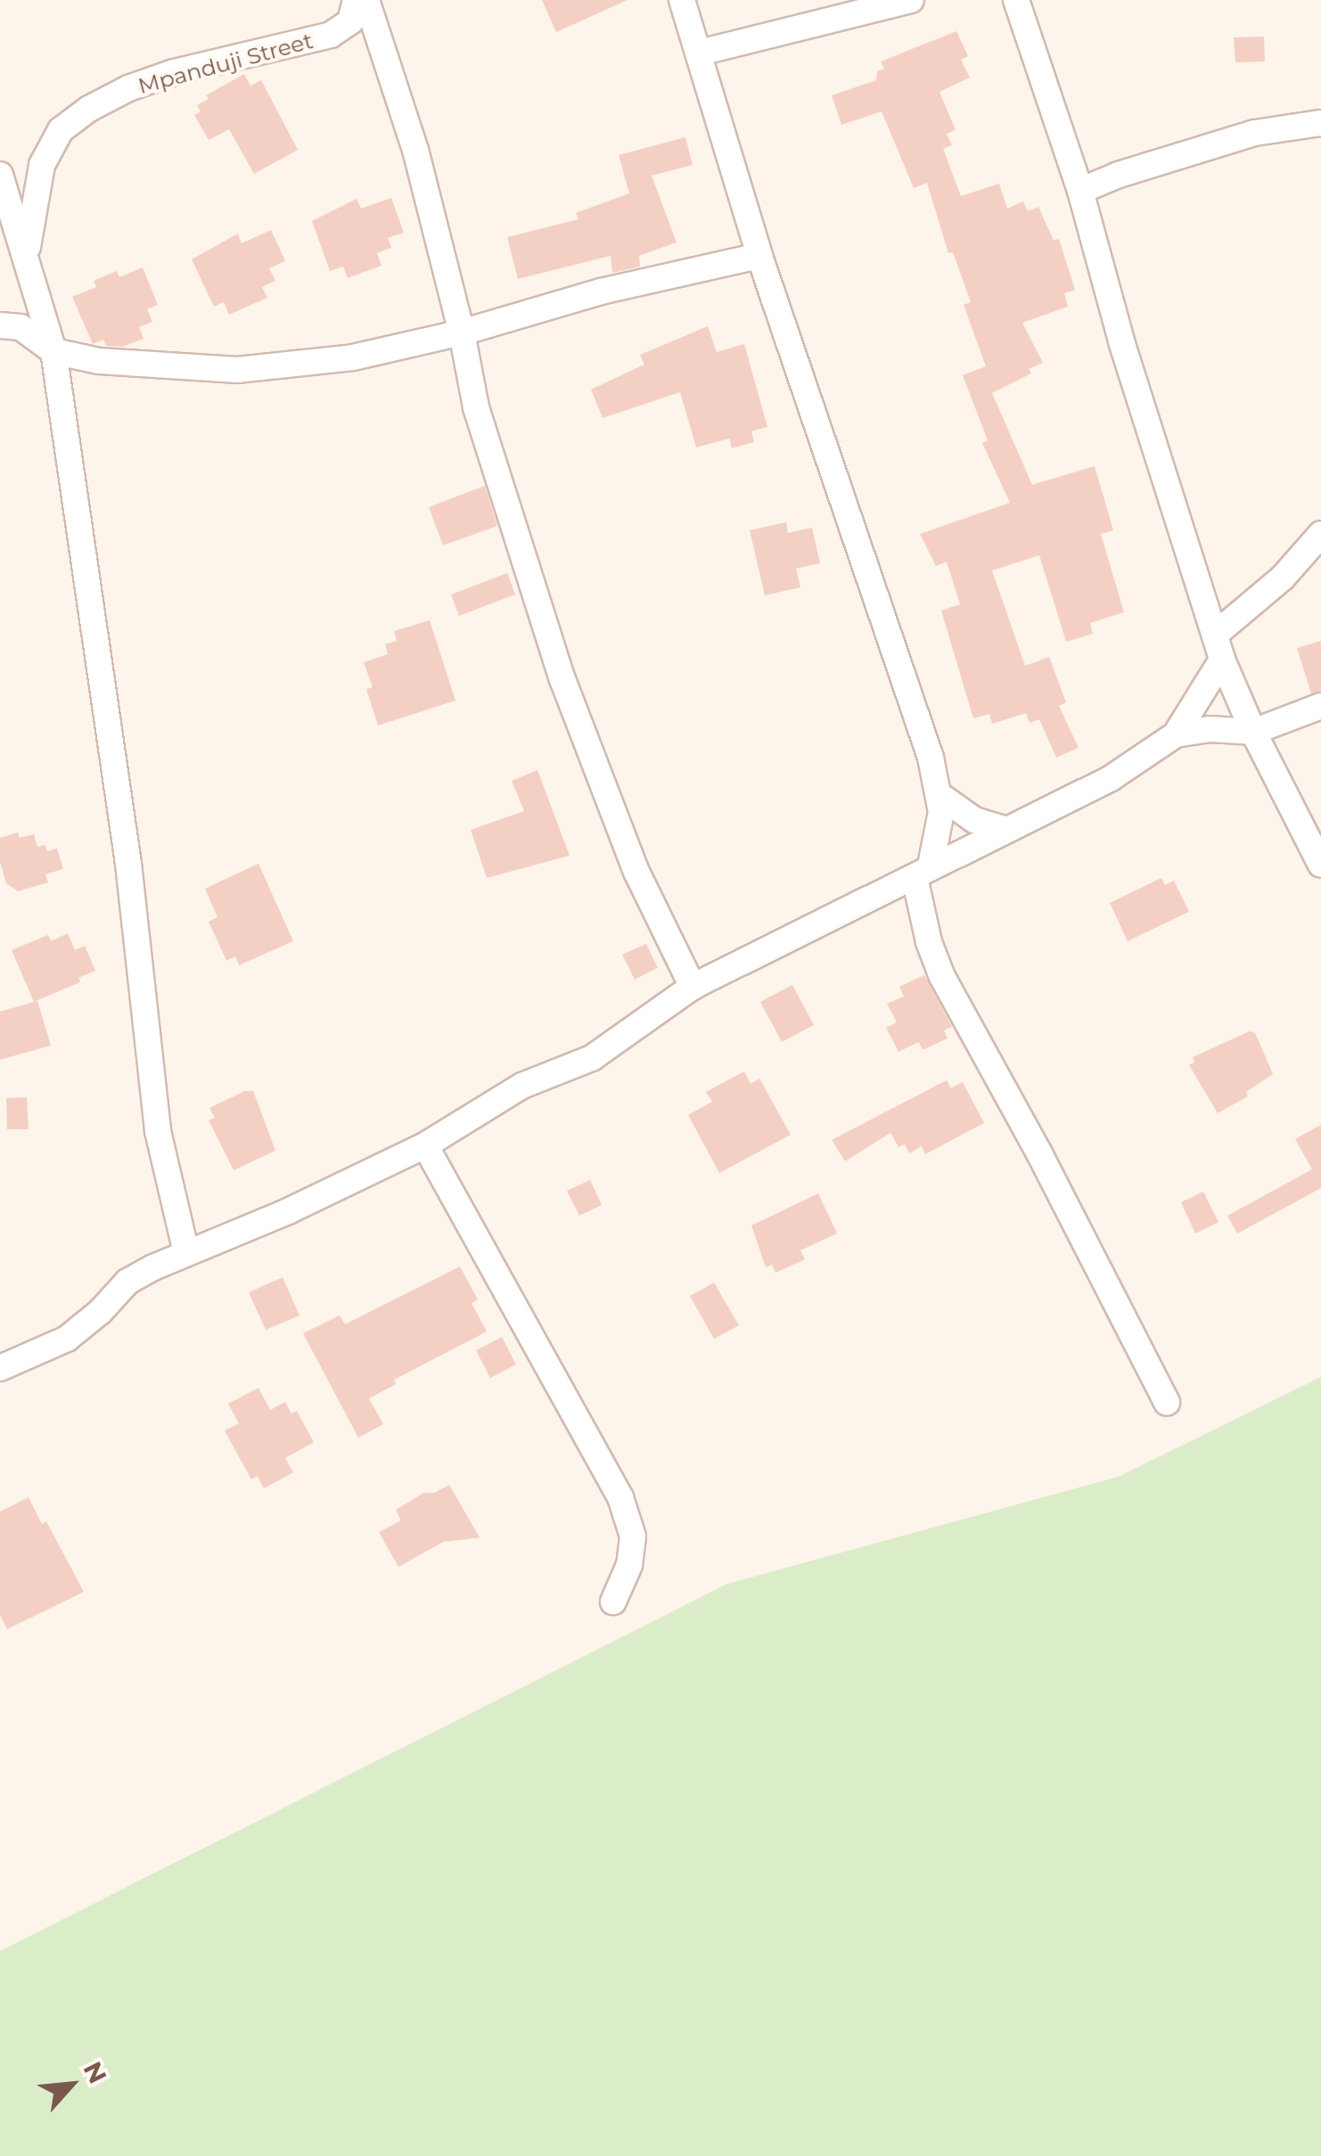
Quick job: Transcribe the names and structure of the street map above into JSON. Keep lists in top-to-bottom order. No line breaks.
{"streets":{"street":["Mpanduji Street"]},"north":"top right"}
